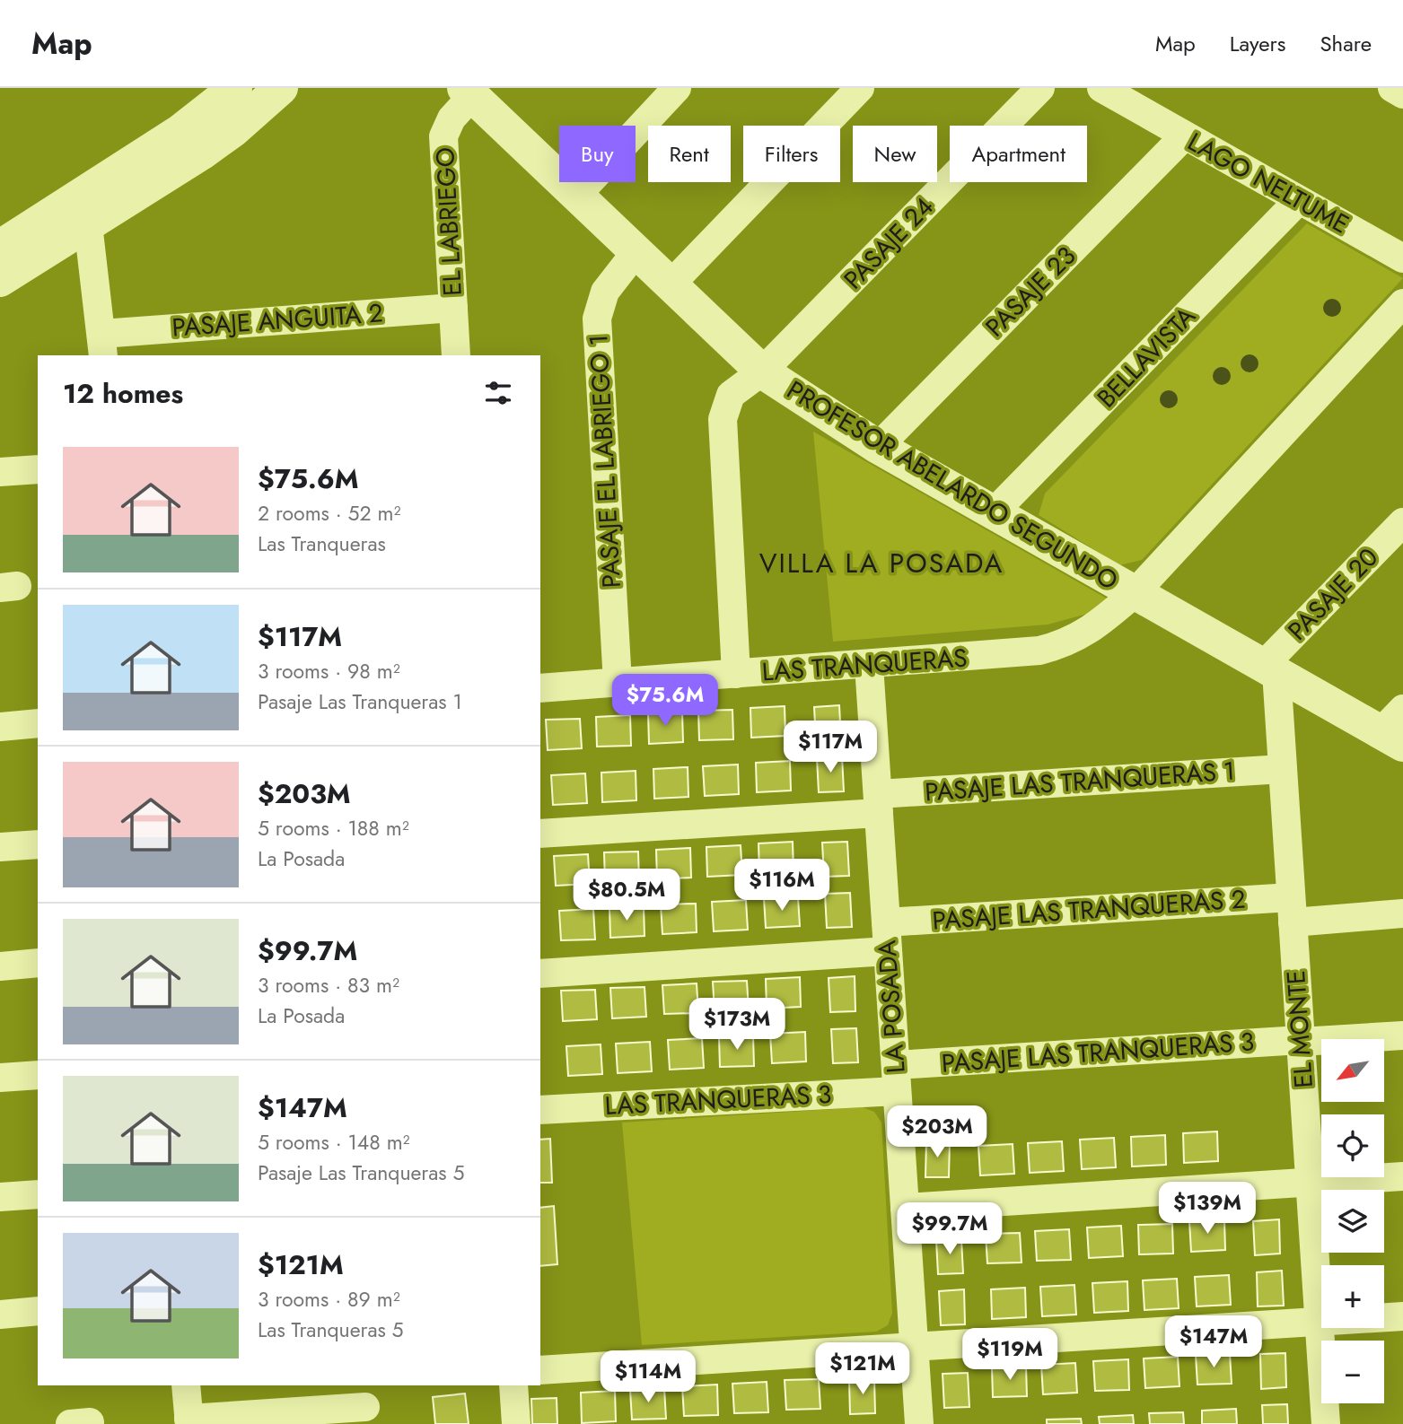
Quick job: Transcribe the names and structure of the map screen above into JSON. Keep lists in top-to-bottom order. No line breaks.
{"streets":{"street":["LAGO NELTUME","EL LABRIEGO","PASAJE 24","PASAJE 23","PASAJE ANGUITA 2","BELLAVISTA","PASAJE EL LABRIEGO 1","PROFESOR ABELARDO SEGUNDO","PASAJE 20","LAS TRANQUERAS","PASAJE LAS TRANQUERAS 1","PASAJE LAS TRANQUERAS 2","LA POSADA","EL MONTE","PASAJE LAS TRANQUERAS 3","LAS TRANQUERAS 3"]},"crossings":[["LAGO NELTUME","PASAJE 23"],["LAGO NELTUME","BELLAVISTA"],["EL LABRIEGO","PASAJE ANGUITA 2"],["EL LABRIEGO","PROFESOR ABELARDO SEGUNDO"],["PASAJE 24","PROFESOR ABELARDO SEGUNDO"],["PASAJE 24","LAS TRANQUERAS"],["PASAJE 23","PROFESOR ABELARDO SEGUNDO"],["BELLAVISTA","PROFESOR ABELARDO SEGUNDO"],["PASAJE EL LABRIEGO 1","PROFESOR ABELARDO SEGUNDO"],["PASAJE EL LABRIEGO 1","LAS TRANQUERAS"],["PROFESOR ABELARDO SEGUNDO","PASAJE 20"],["PROFESOR ABELARDO SEGUNDO","LAS TRANQUERAS"],["PROFESOR ABELARDO SEGUNDO","EL MONTE"],["PASAJE 20","EL MONTE"],["LAS TRANQUERAS","LA POSADA"],["PASAJE LAS TRANQUERAS 1","LA POSADA"],["PASAJE LAS TRANQUERAS 1","EL MONTE"],["PASAJE LAS TRANQUERAS 2","LA POSADA"],["PASAJE LAS TRANQUERAS 2","EL MONTE"],["LA POSADA","PASAJE LAS TRANQUERAS 3"],["LA POSADA","LAS TRANQUERAS 3"],["EL MONTE","PASAJE LAS TRANQUERAS 3"],["PASAJE LAS TRANQUERAS 3","LAS TRANQUERAS 3"]],"districts":["VILLA LA POSADA"],"north":"bottom left","page":{"header":"Map","nav":["Map","Layers","Share"],"chip":["Buy","Rent","Filters","New","Apartment"],"heading":"12 homes","list":[{"name":"$75.6M","note":"2 rooms · 52 m² · Las Tranqueras"},{"name":"$117M","note":"3 rooms · 98 m² · Pasaje Las Tranqueras 1"},{"name":"$203M","note":"5 rooms · 188 m² · La Posada"},{"name":"$99.7M","note":"3 rooms · 83 m² · La Posada"},{"name":"$147M","note":"5 rooms · 148 m² · Pasaje Las Tranqueras 5"},{"name":"$121M","note":"3 rooms · 89 m² · Las Tranqueras 5"}],"price":["$75.6M","$117M","$116M","$80.5M","$173M","$203M","$139M","$99.7M","$147M","$119M","$121M","$114M"],"map_buttons":["+","−"]}}
